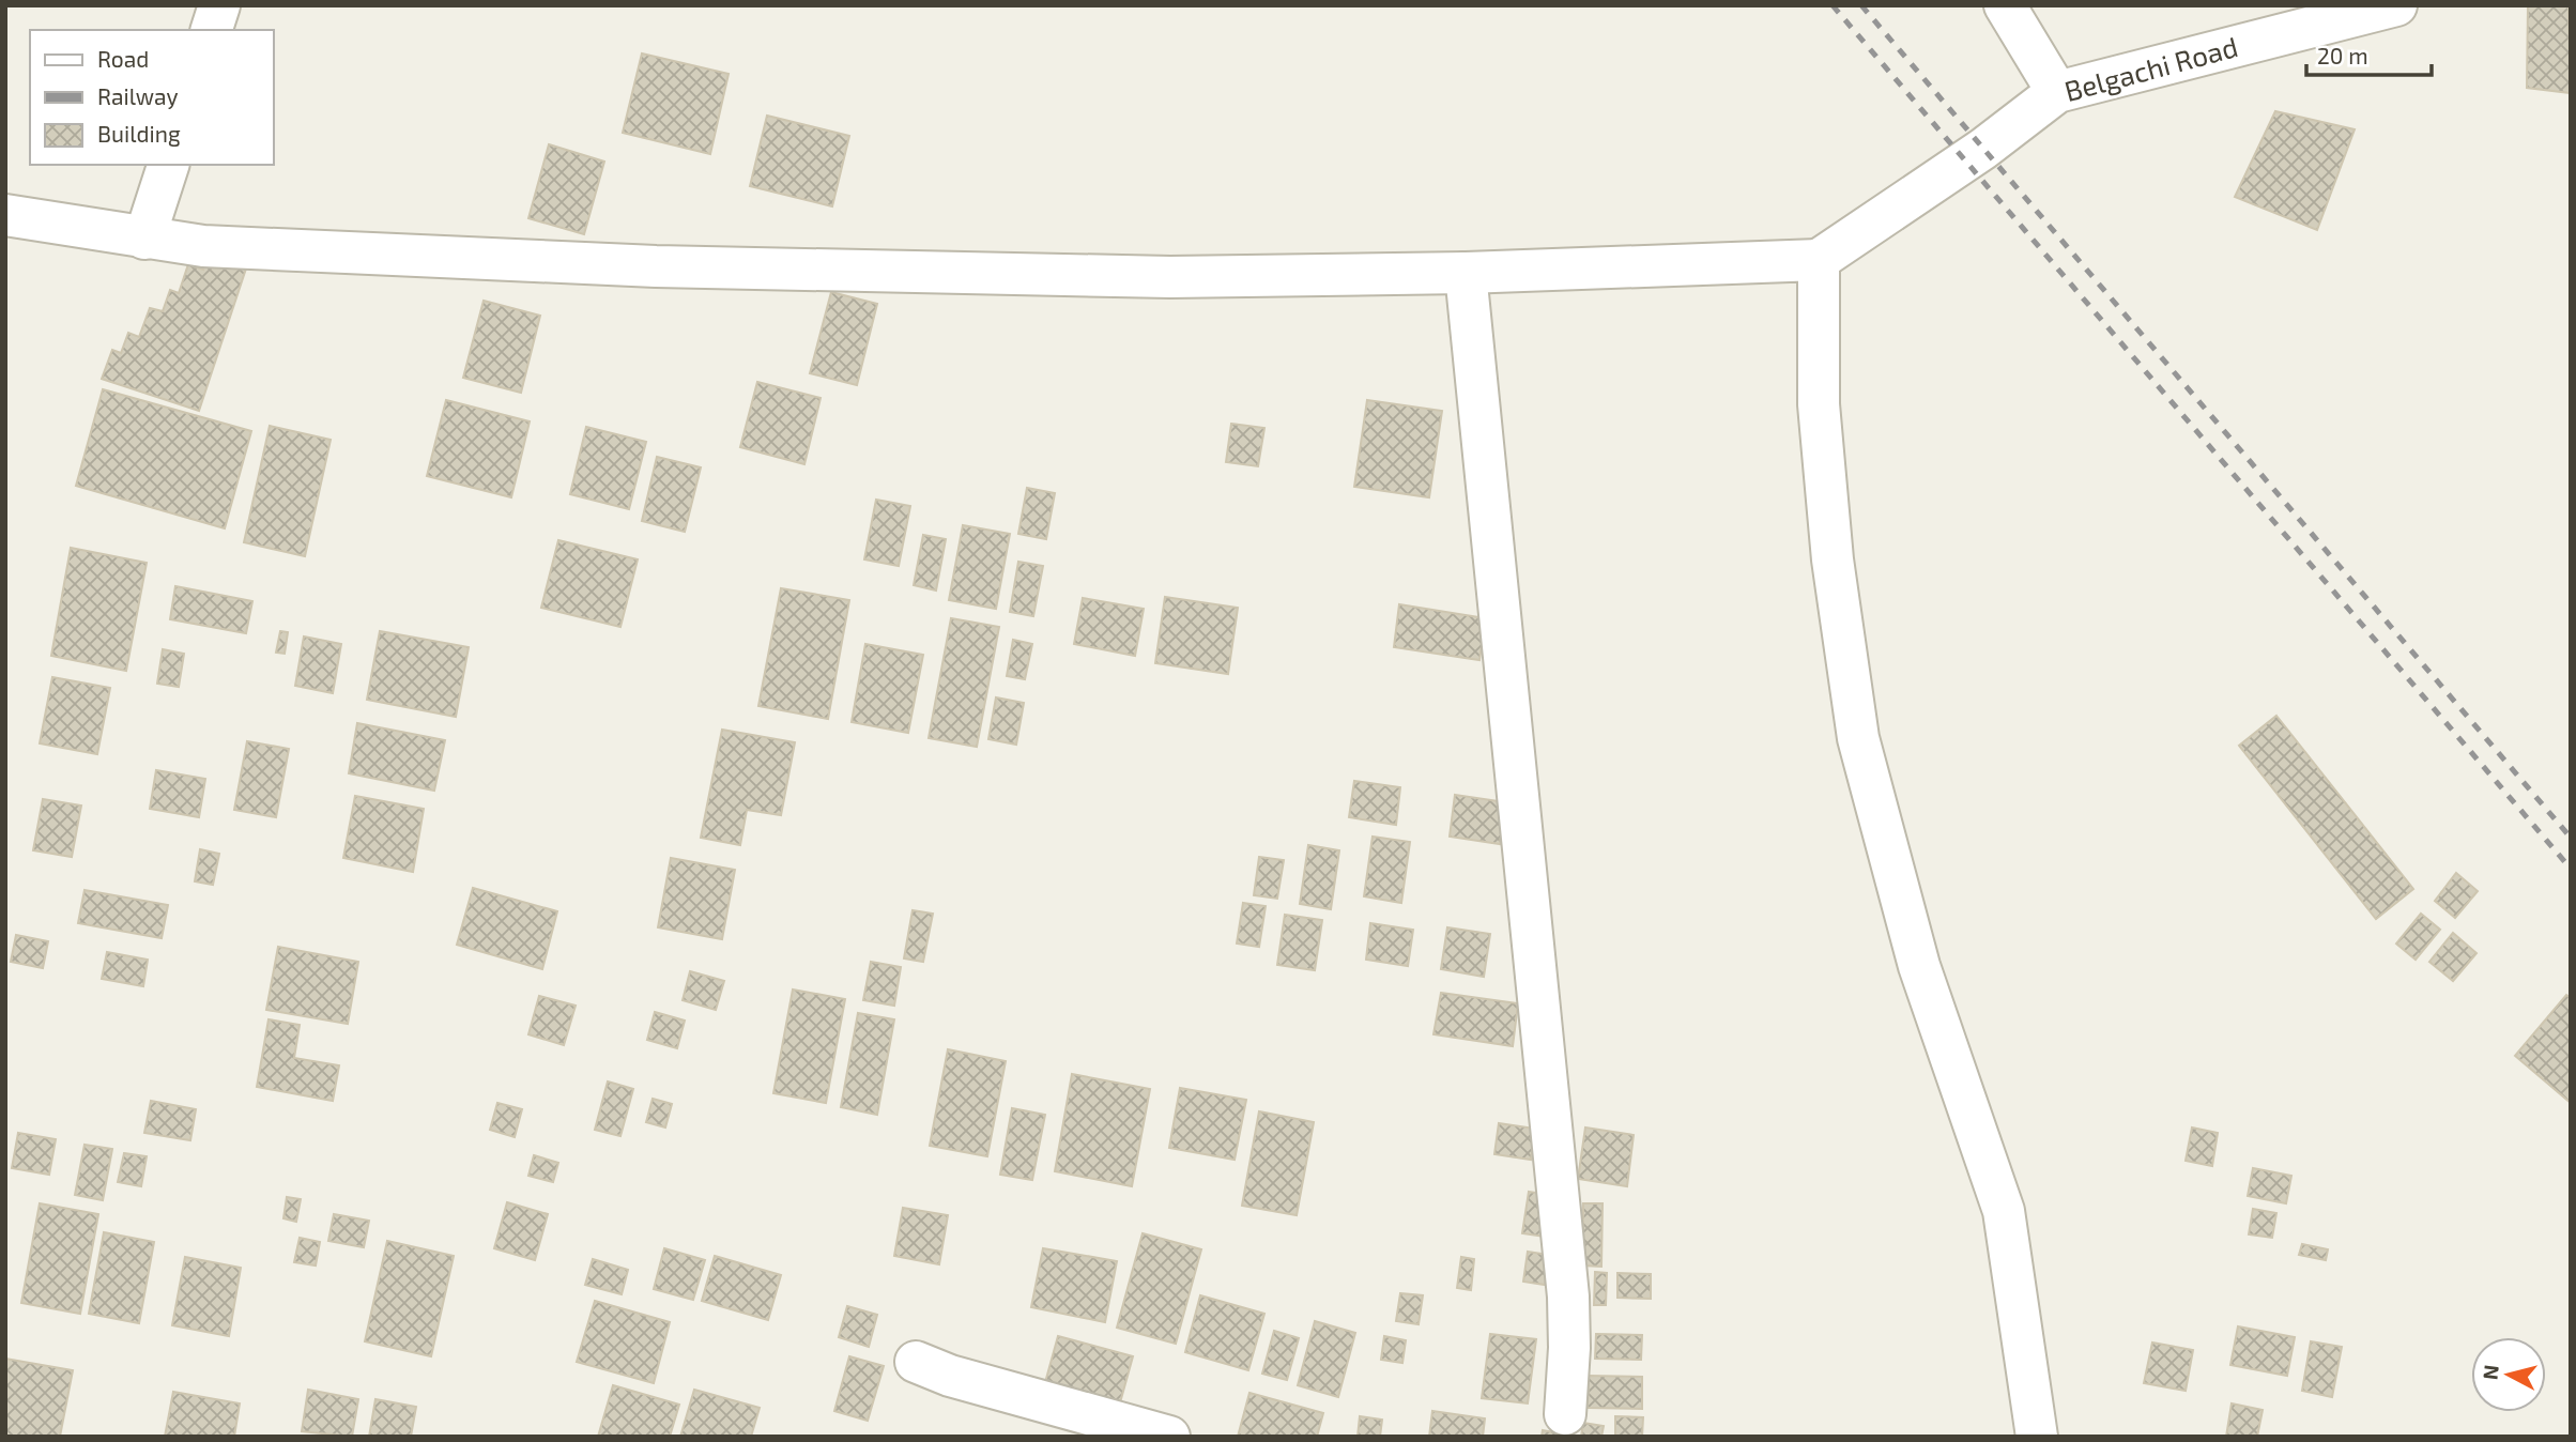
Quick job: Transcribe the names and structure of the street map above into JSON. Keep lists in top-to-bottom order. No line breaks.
{"streets":{"street":["Belgachi Road"]},"legend":["Road","Railway","Building"],"scale_bar":"20 m","north":"left"}
